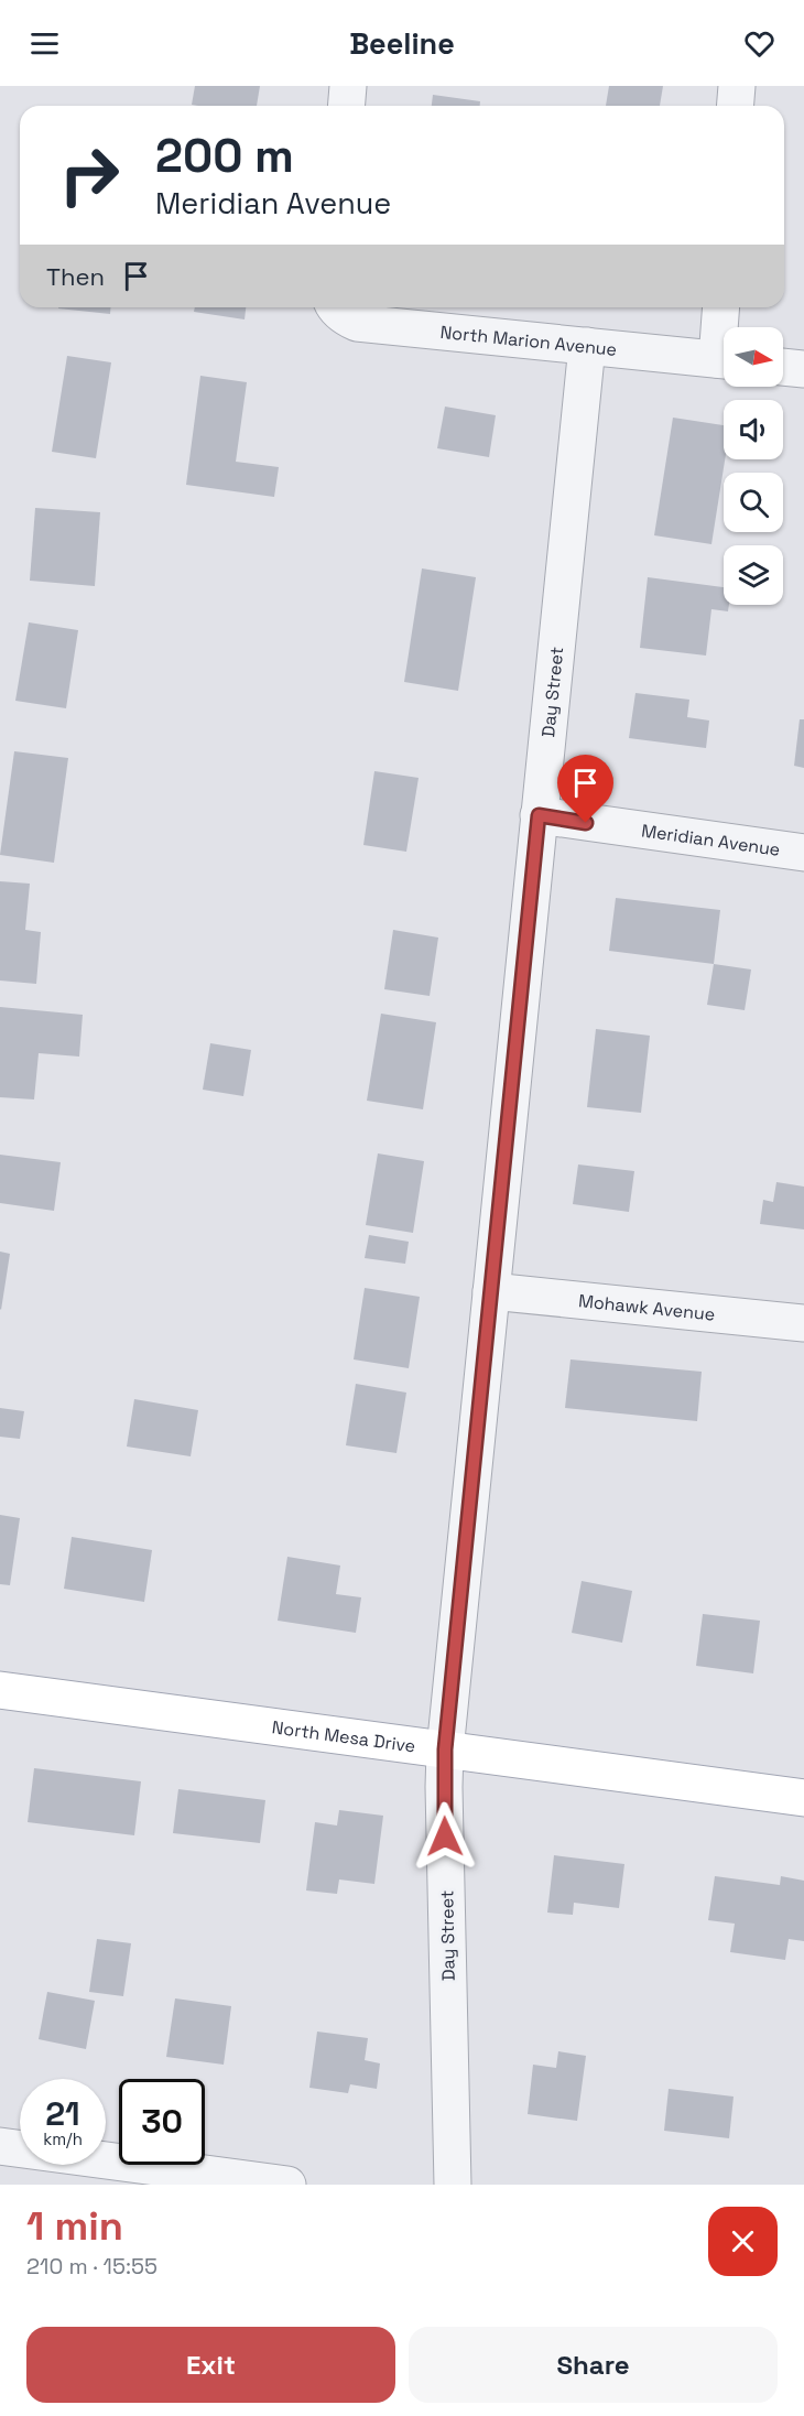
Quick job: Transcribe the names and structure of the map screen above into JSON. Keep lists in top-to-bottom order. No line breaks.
{"streets":{"main road":["North Mesa Drive"],"street":["North Marion Avenue","Day Street","Meridian Avenue","Mohawk Avenue"]},"crossings":[["North Marion Avenue","Day Street"],["Day Street","Meridian Avenue"],["Day Street","Mohawk Avenue"],["Day Street","North Mesa Drive"]],"north":"right","page":{"header":"Beeline","turn":["200 m","Meridian Avenue"],"then":"Then","speed":"21 km/h","limit":"30","heading":["1 min","210 m · 15:55"],"buttons":["Exit","Share"]}}
